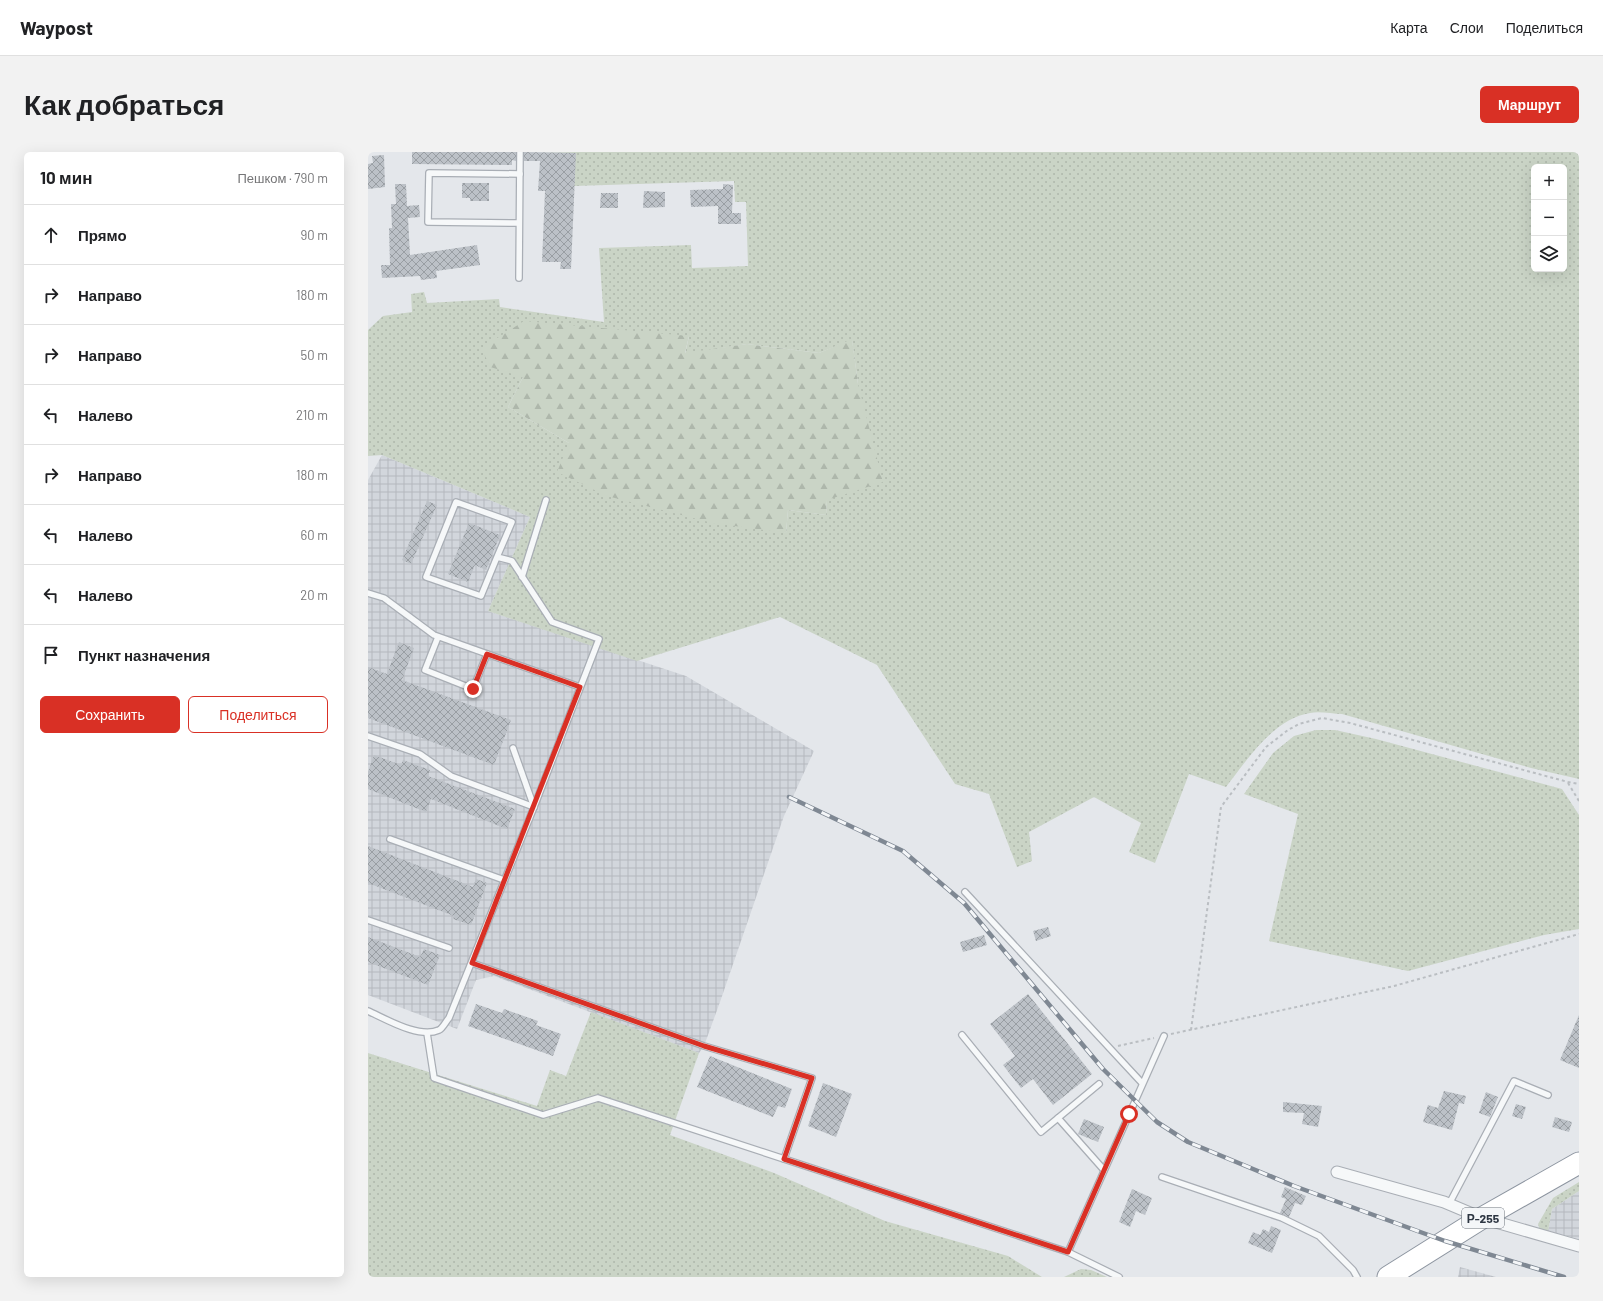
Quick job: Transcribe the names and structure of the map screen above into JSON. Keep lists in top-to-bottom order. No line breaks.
{"streets":{"highway":["Р-255"]},"page":{"header":"Waypost","nav":["Карта","Слои","Поделиться"],"buttons":["Маршрут",["Сохранить","Поделиться"]],"title":"Как добраться","heading":["10 мин","Пешком · 790 m"],"map_buttons":["+","−"],"list":[["Прямо","90 m"],["Направо","180 m"],["Направо","50 m"],["Налево","210 m"],["Направо","180 m"],["Налево","60 m"],["Налево","20 m"],"Пункт назначения"]}}
